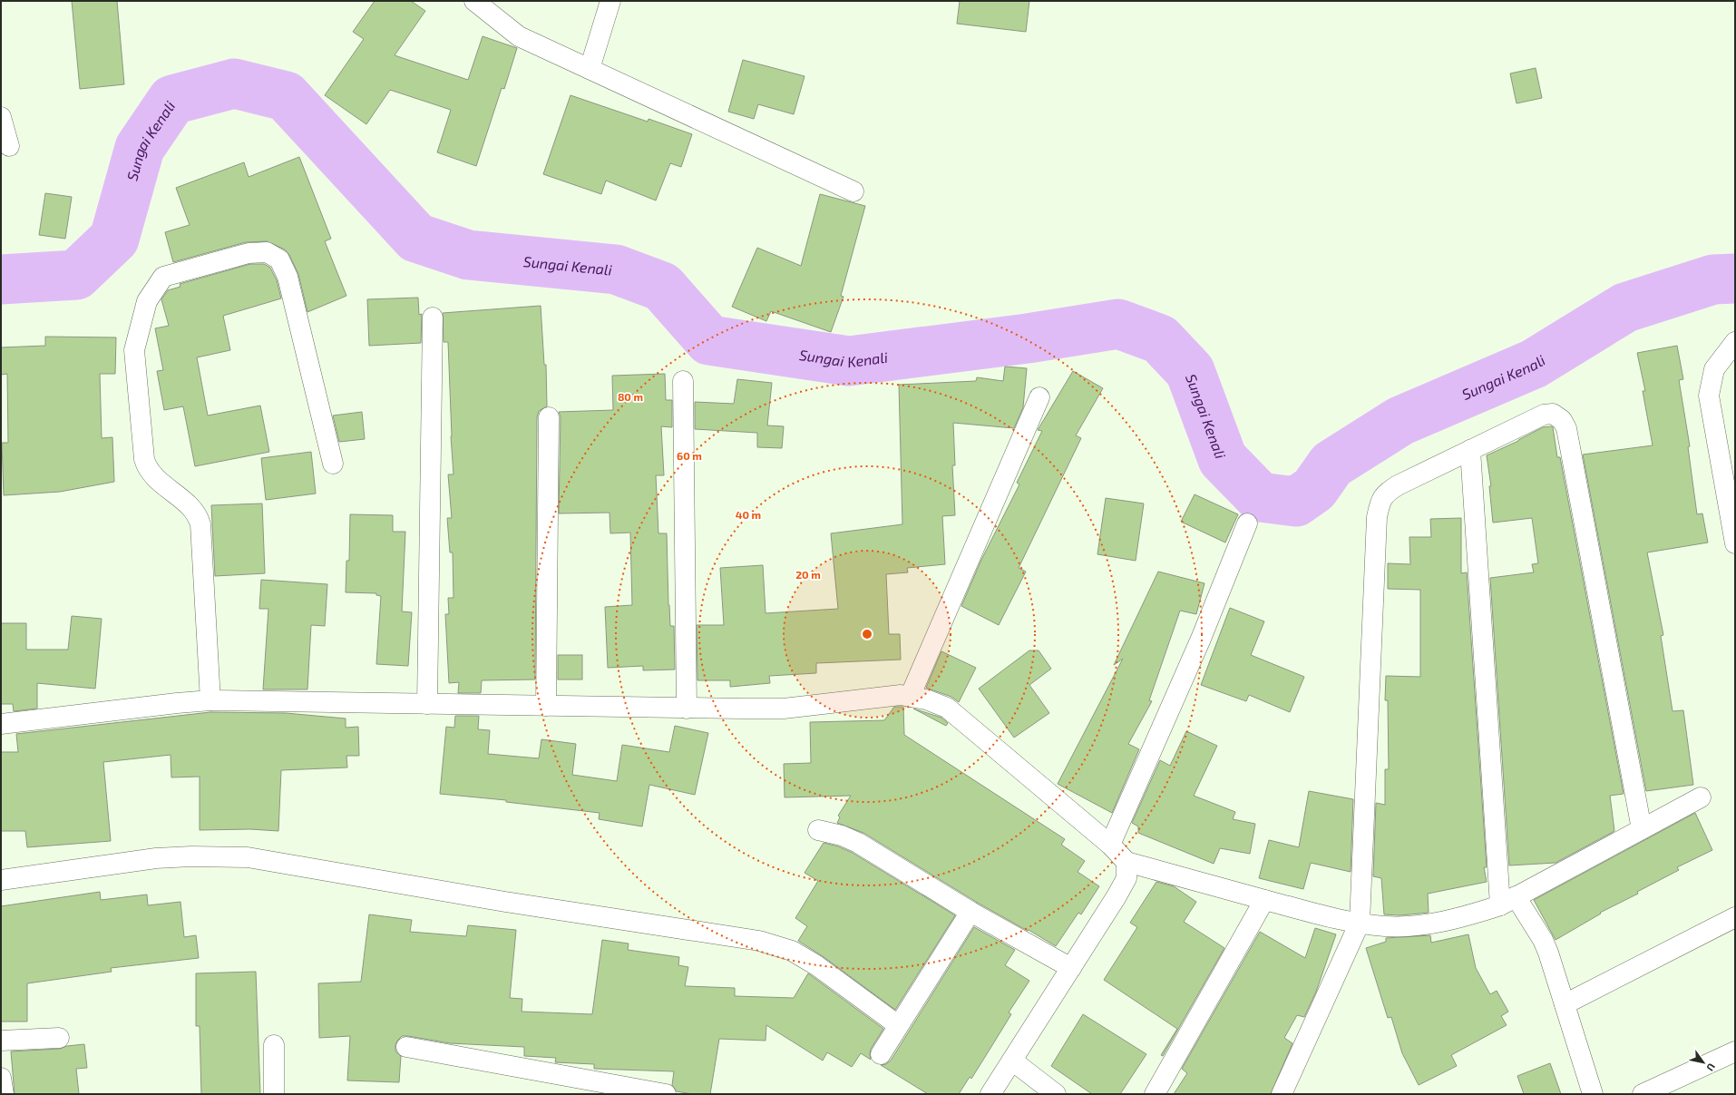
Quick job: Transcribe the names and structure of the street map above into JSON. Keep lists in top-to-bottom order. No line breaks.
{"water":["Sungai Kenali"],"north":"bottom right","rings":["80 m","60 m","40 m","20 m"]}
